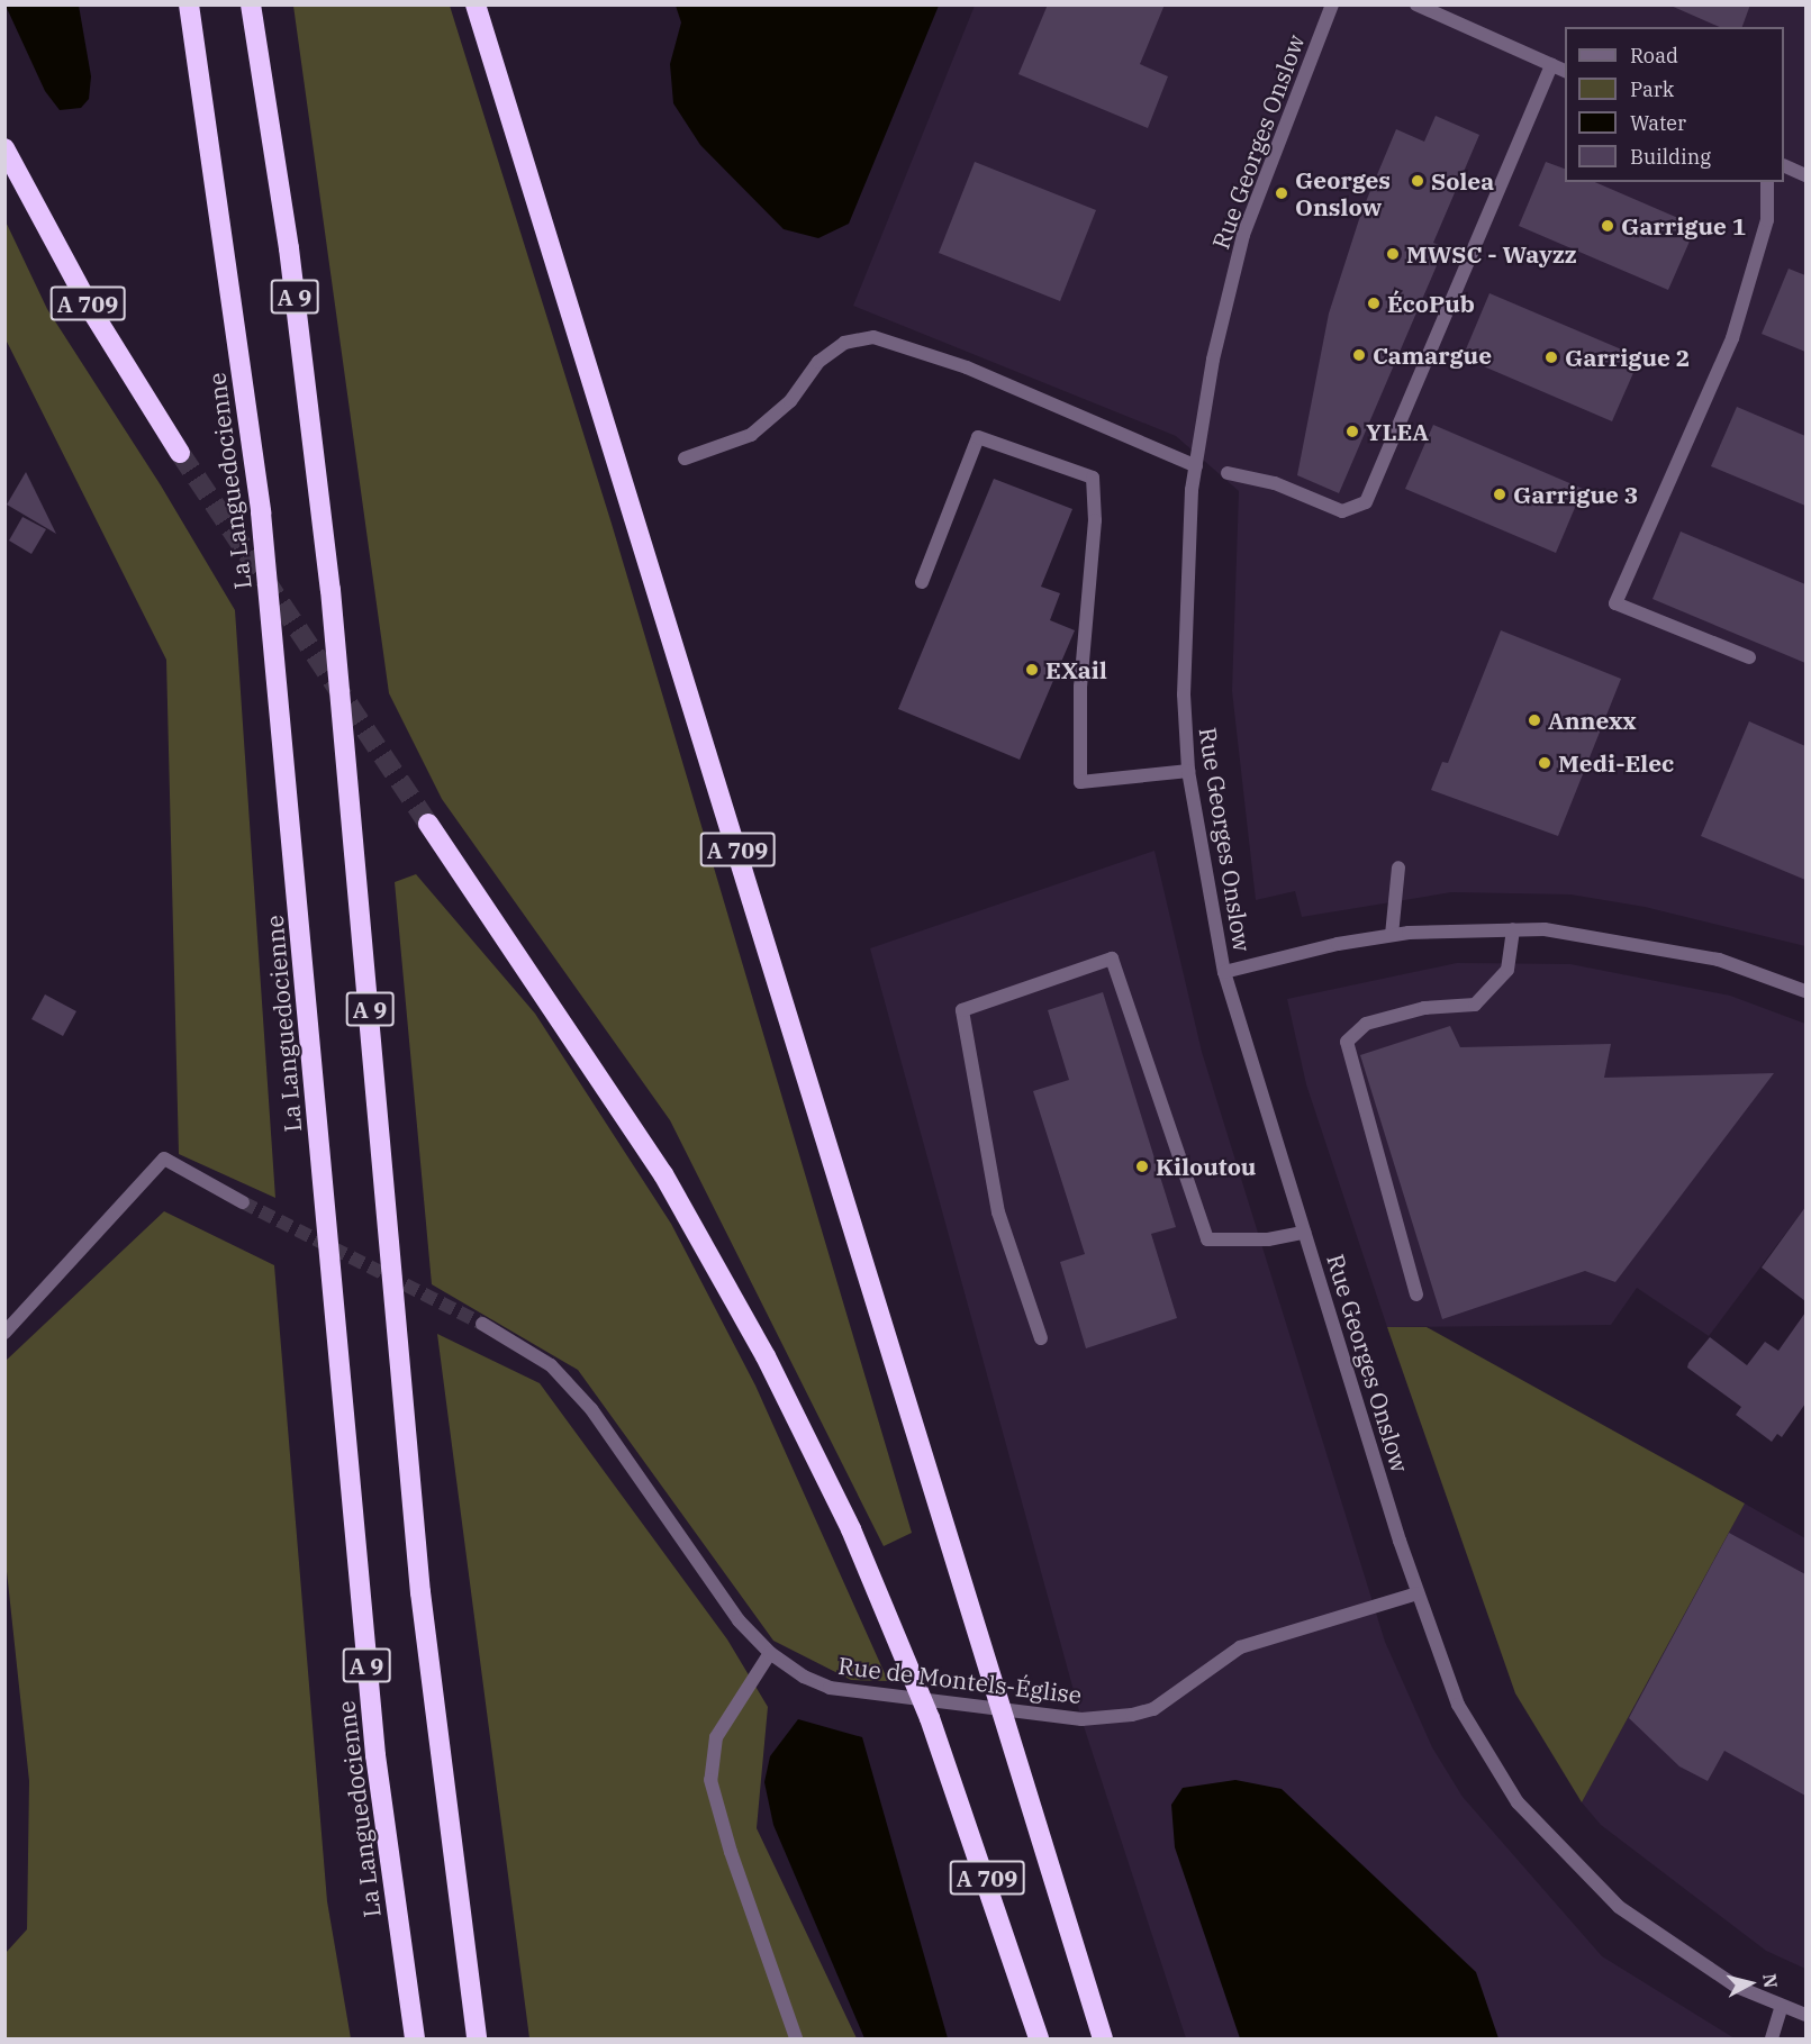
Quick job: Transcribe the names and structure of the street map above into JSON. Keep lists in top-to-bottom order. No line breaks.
{"streets":{"highway":["A 9","A 709","La Languedocienne"],"street":["Rue Georges Onslow","Rue de Montels-Église"]},"crossings":[["Rue Georges Onslow","Rue de Montels-Église"]],"places":["Solea","Georges Onslow","Garrigue 1","MWSC - Wayzz","ÉcoPub","Camargue","Garrigue 2","YLEA","Garrigue 3","EXail","Annexx","Medi-Elec","Kiloutou"],"legend":["Road","Park","Water","Building"],"north":"right"}
